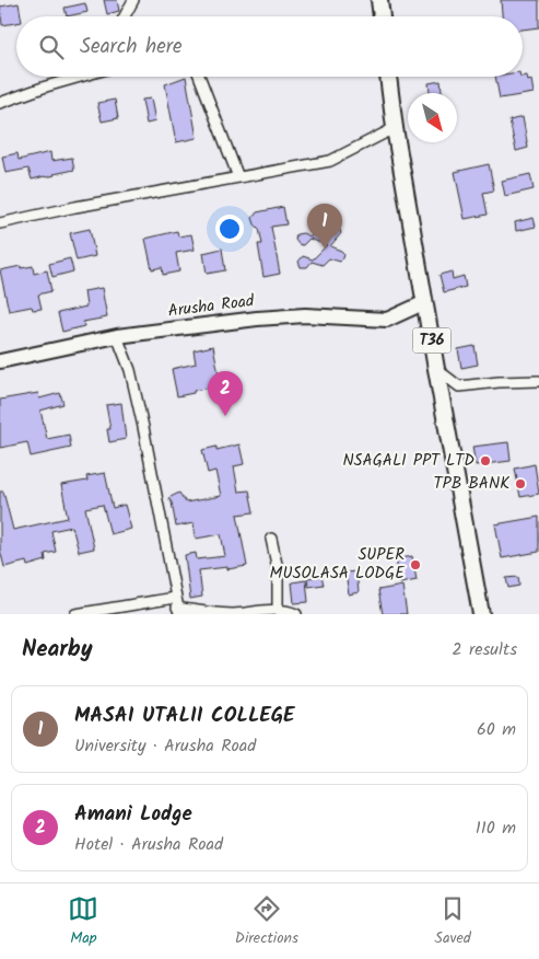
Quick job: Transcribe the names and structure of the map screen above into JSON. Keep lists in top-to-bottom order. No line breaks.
{"streets":{"highway":["T36"],"main road":["Arusha Road"]},"crossings":[["Arusha Road","T36"]],"places":["NSAGALI PPT LTD","TPB BANK","SUPER MUSOLASA LODGE"],"north":"bottom right","page":{"search":"Search here","pins":["1","2"],"heading":["Nearby","2 results"],"list":[{"mark":"1","name":"MASAI UTALII COLLEGE","note":"University · Arusha Road","value":"60 m"},{"mark":"2","name":"Amani Lodge","note":"Hotel · Arusha Road","value":"110 m"}],"nav":["Map","Directions","Saved"]}}
